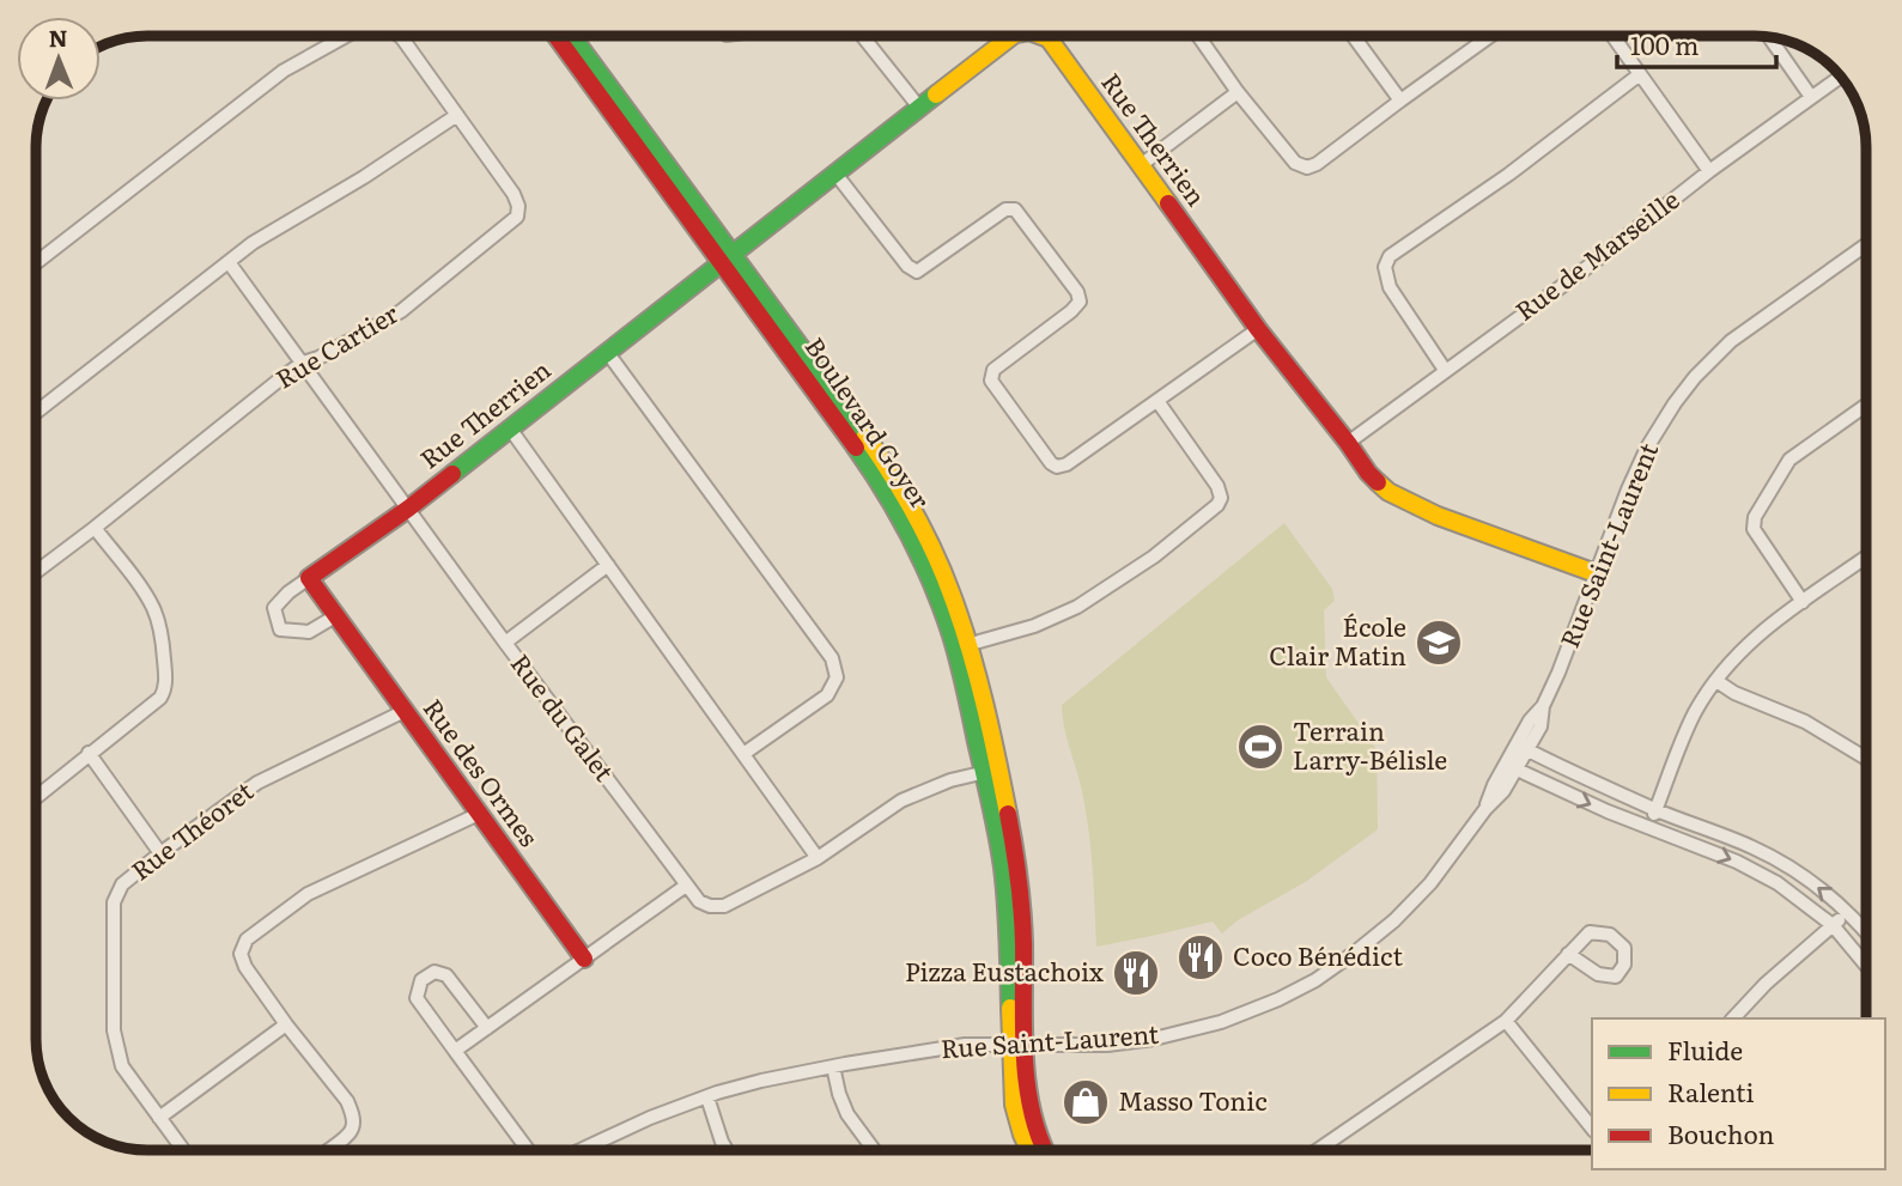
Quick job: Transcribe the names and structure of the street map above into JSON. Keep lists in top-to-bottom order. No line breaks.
{"streets":{"street":["Rue Therrien","Rue de Marseille","Rue Cartier","Boulevard Goyer","Rue Saint-Laurent","Rue du Galet","Rue des Ormes","Rue Théoret"]},"crossings":[["Rue Therrien","Rue de Marseille"],["Rue Therrien","Boulevard Goyer"],["Rue Therrien","Rue Saint-Laurent"],["Rue Therrien","Rue du Galet"],["Rue Cartier","Rue du Galet"],["Boulevard Goyer","Rue Saint-Laurent"],["Boulevard Goyer","Rue du Galet"],["Rue des Ormes","Rue Théoret"]],"places":{"school or university":["École Clair Matin"],"sports":["Terrain Larry-Bélisle"],"restaurant":["Coco Bénédict","Pizza Eustachoix"],"shop":["Masso Tonic"]},"legend":["Fluide","Ralenti","Bouchon"],"scale_bar":"100 m","north":"top"}
